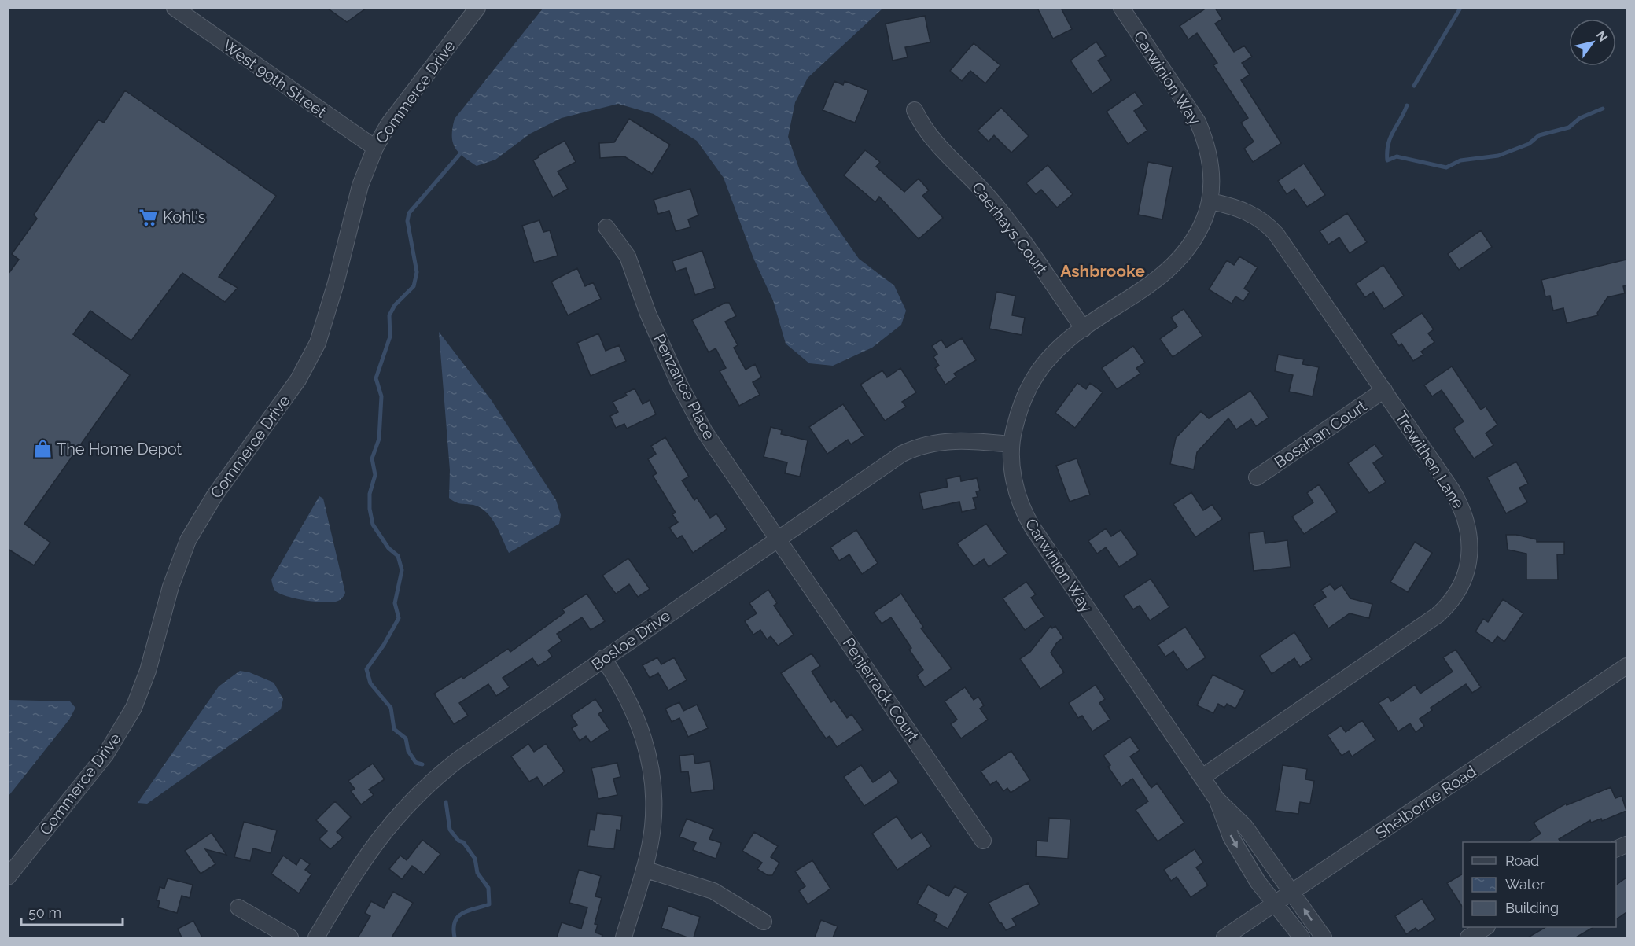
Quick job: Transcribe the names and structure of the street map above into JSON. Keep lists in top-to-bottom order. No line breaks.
{"streets":{"street":["Carwinion Way","West 99th Street","Commerce Drive","Caerhays Court","Penzance Place","Bosahan Court","Trewithen Lane","Bosloe Drive","Penjerrack Court","Shelborne Road"]},"crossings":[["Carwinion Way","Caerhays Court"],["Carwinion Way","Trewithen Lane"],["Carwinion Way","Bosloe Drive"],["Carwinion Way","Shelborne Road"],["West 99th Street","Commerce Drive"],["Penzance Place","Bosloe Drive"],["Penzance Place","Penjerrack Court"],["Bosahan Court","Trewithen Lane"],["Bosloe Drive","Penjerrack Court"]],"districts":["Ashbrooke"],"places":{"supermarket":["Kohl's"],"shop":["The Home Depot"]},"legend":["Road","Water","Building"],"scale_bar":"50 m","north":"top right"}
